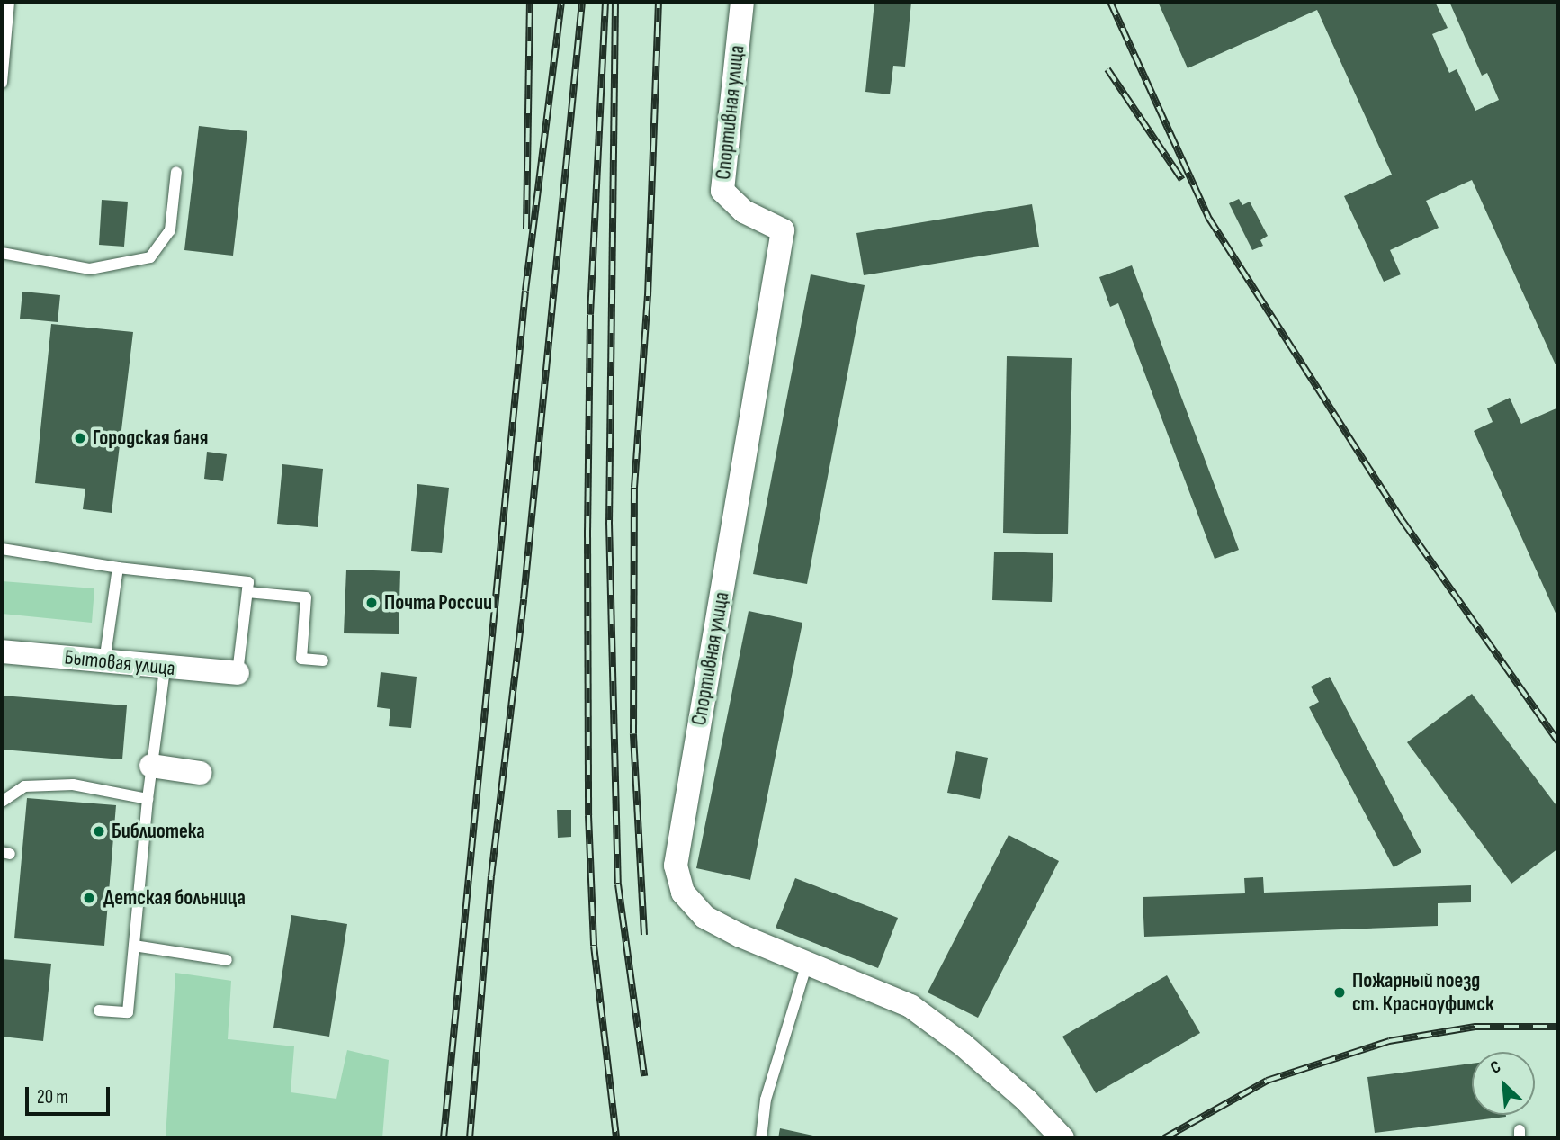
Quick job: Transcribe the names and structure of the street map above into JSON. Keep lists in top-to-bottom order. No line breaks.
{"streets":{"street":["Спортивная улица","Бытовая улица"]},"places":["Городская баня","Почта России","Библиотека","Детская больница","Пожарный поезд ст. Красноуфимск"],"scale_bar":"20 m","north":"top left"}
